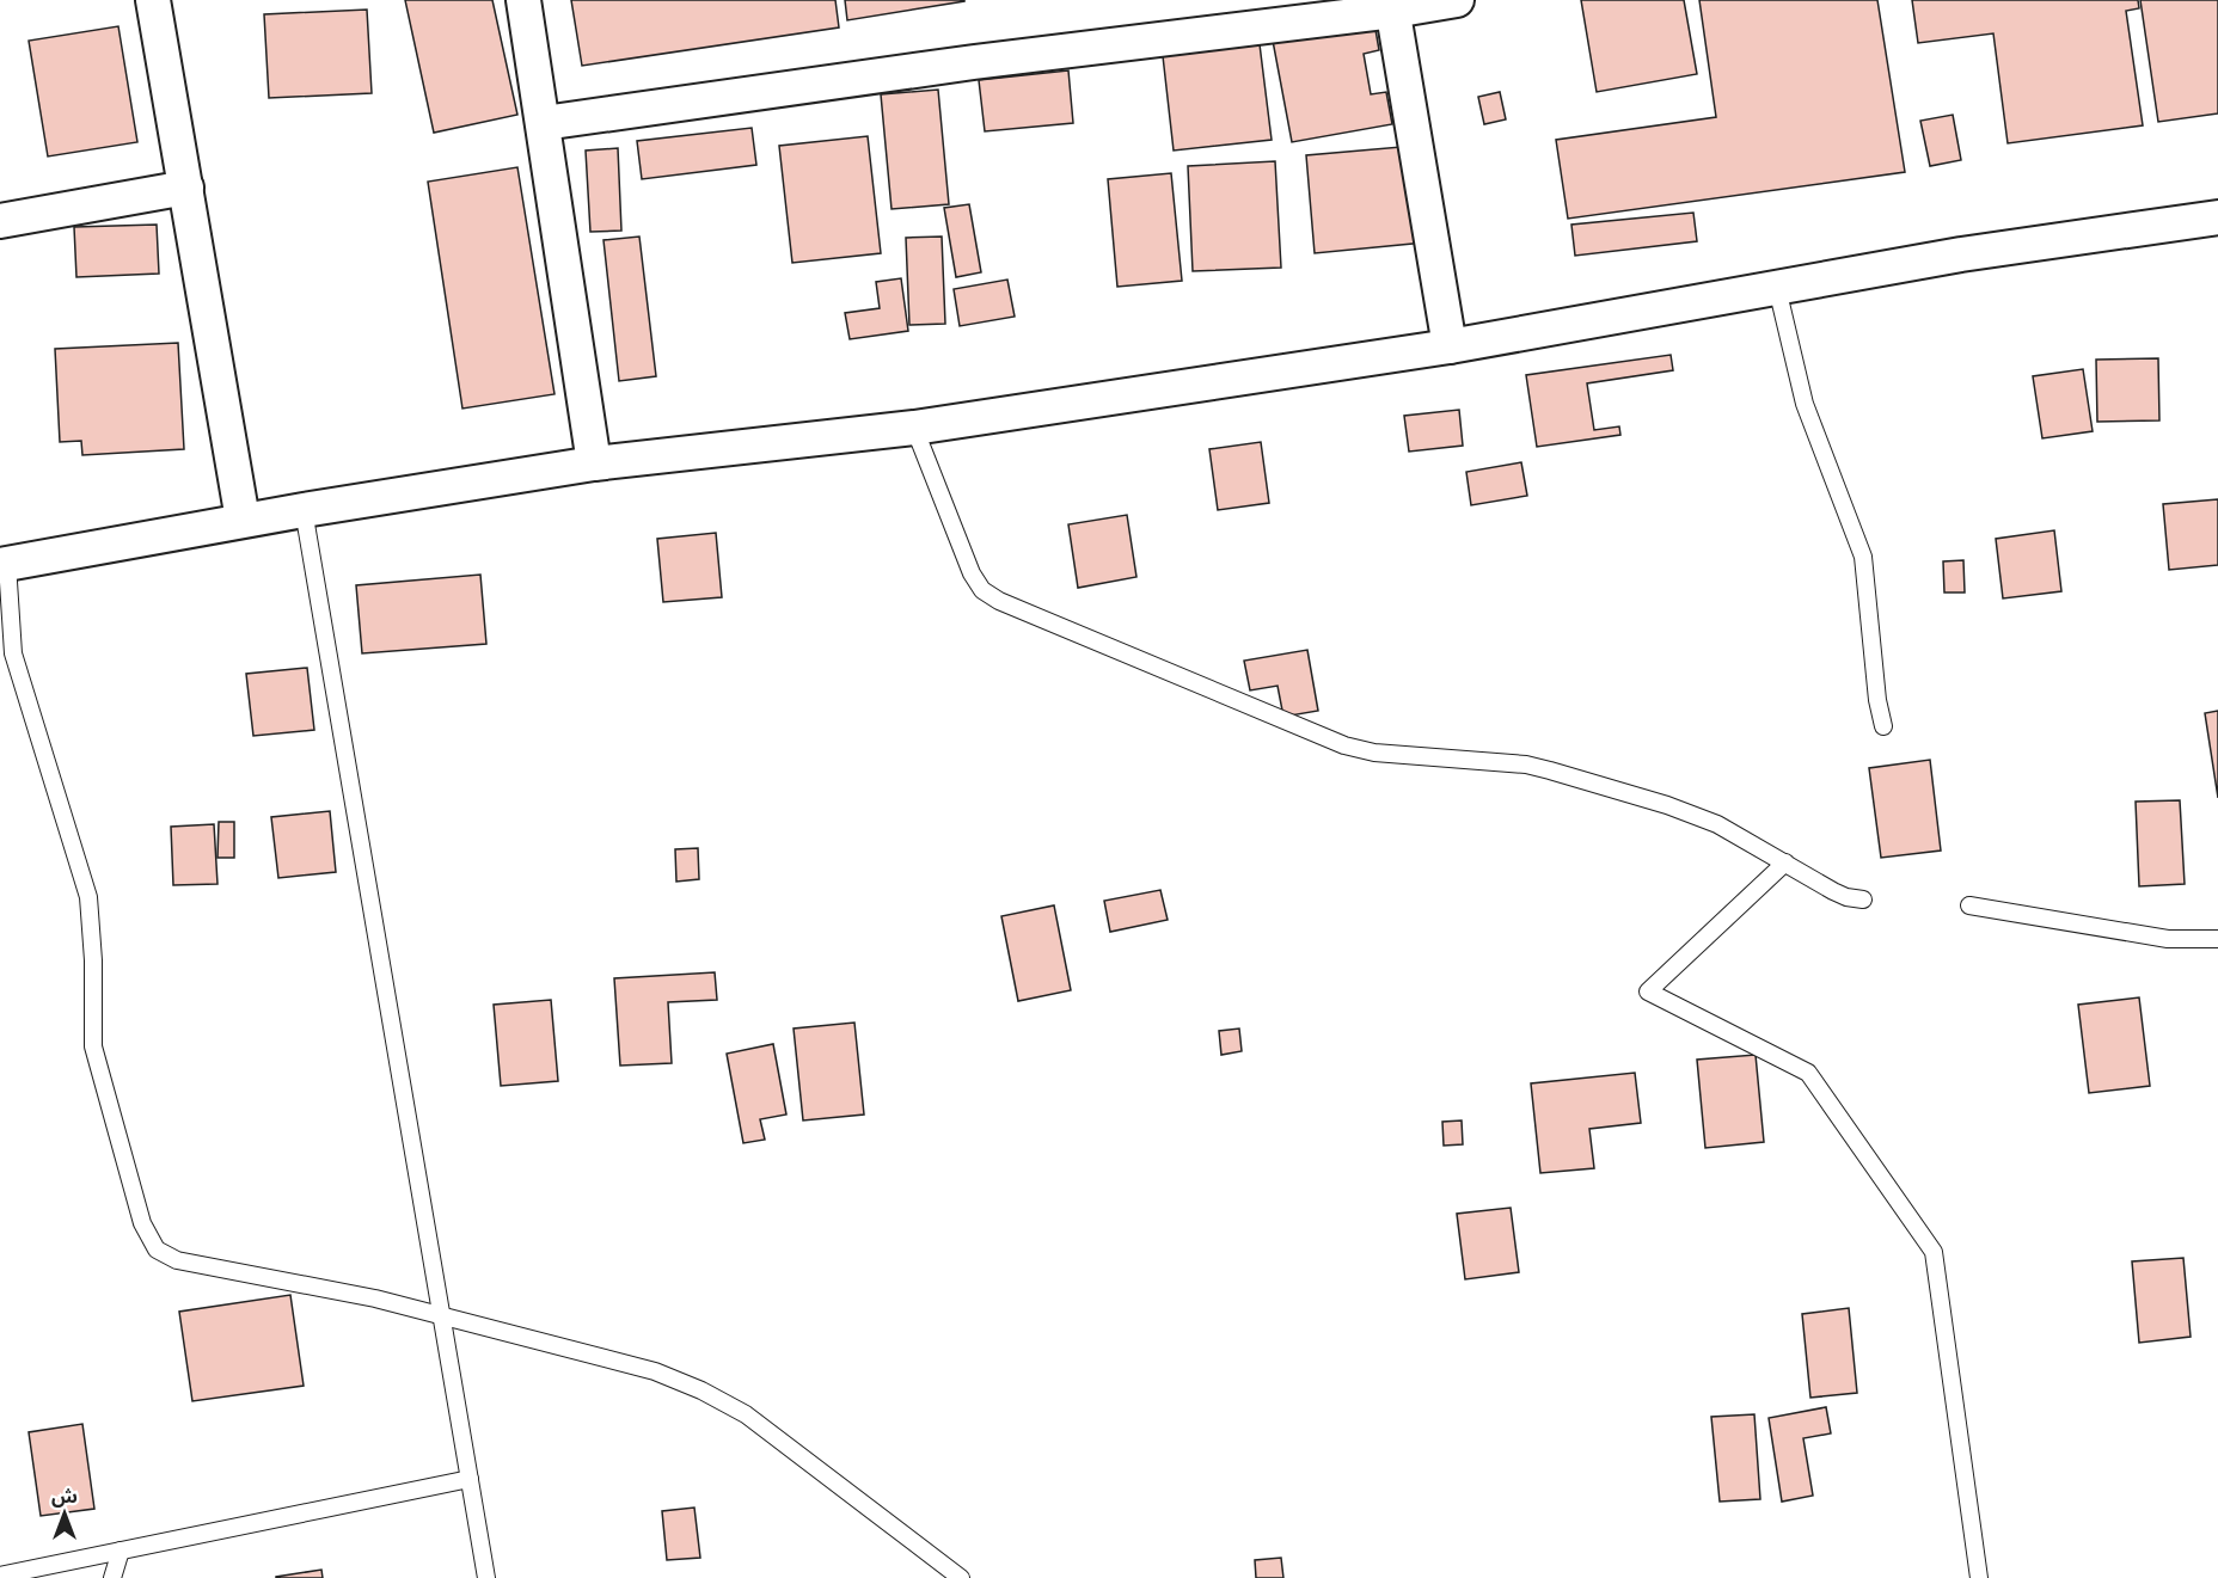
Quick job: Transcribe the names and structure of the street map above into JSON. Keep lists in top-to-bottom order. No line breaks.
{"north":"top"}
